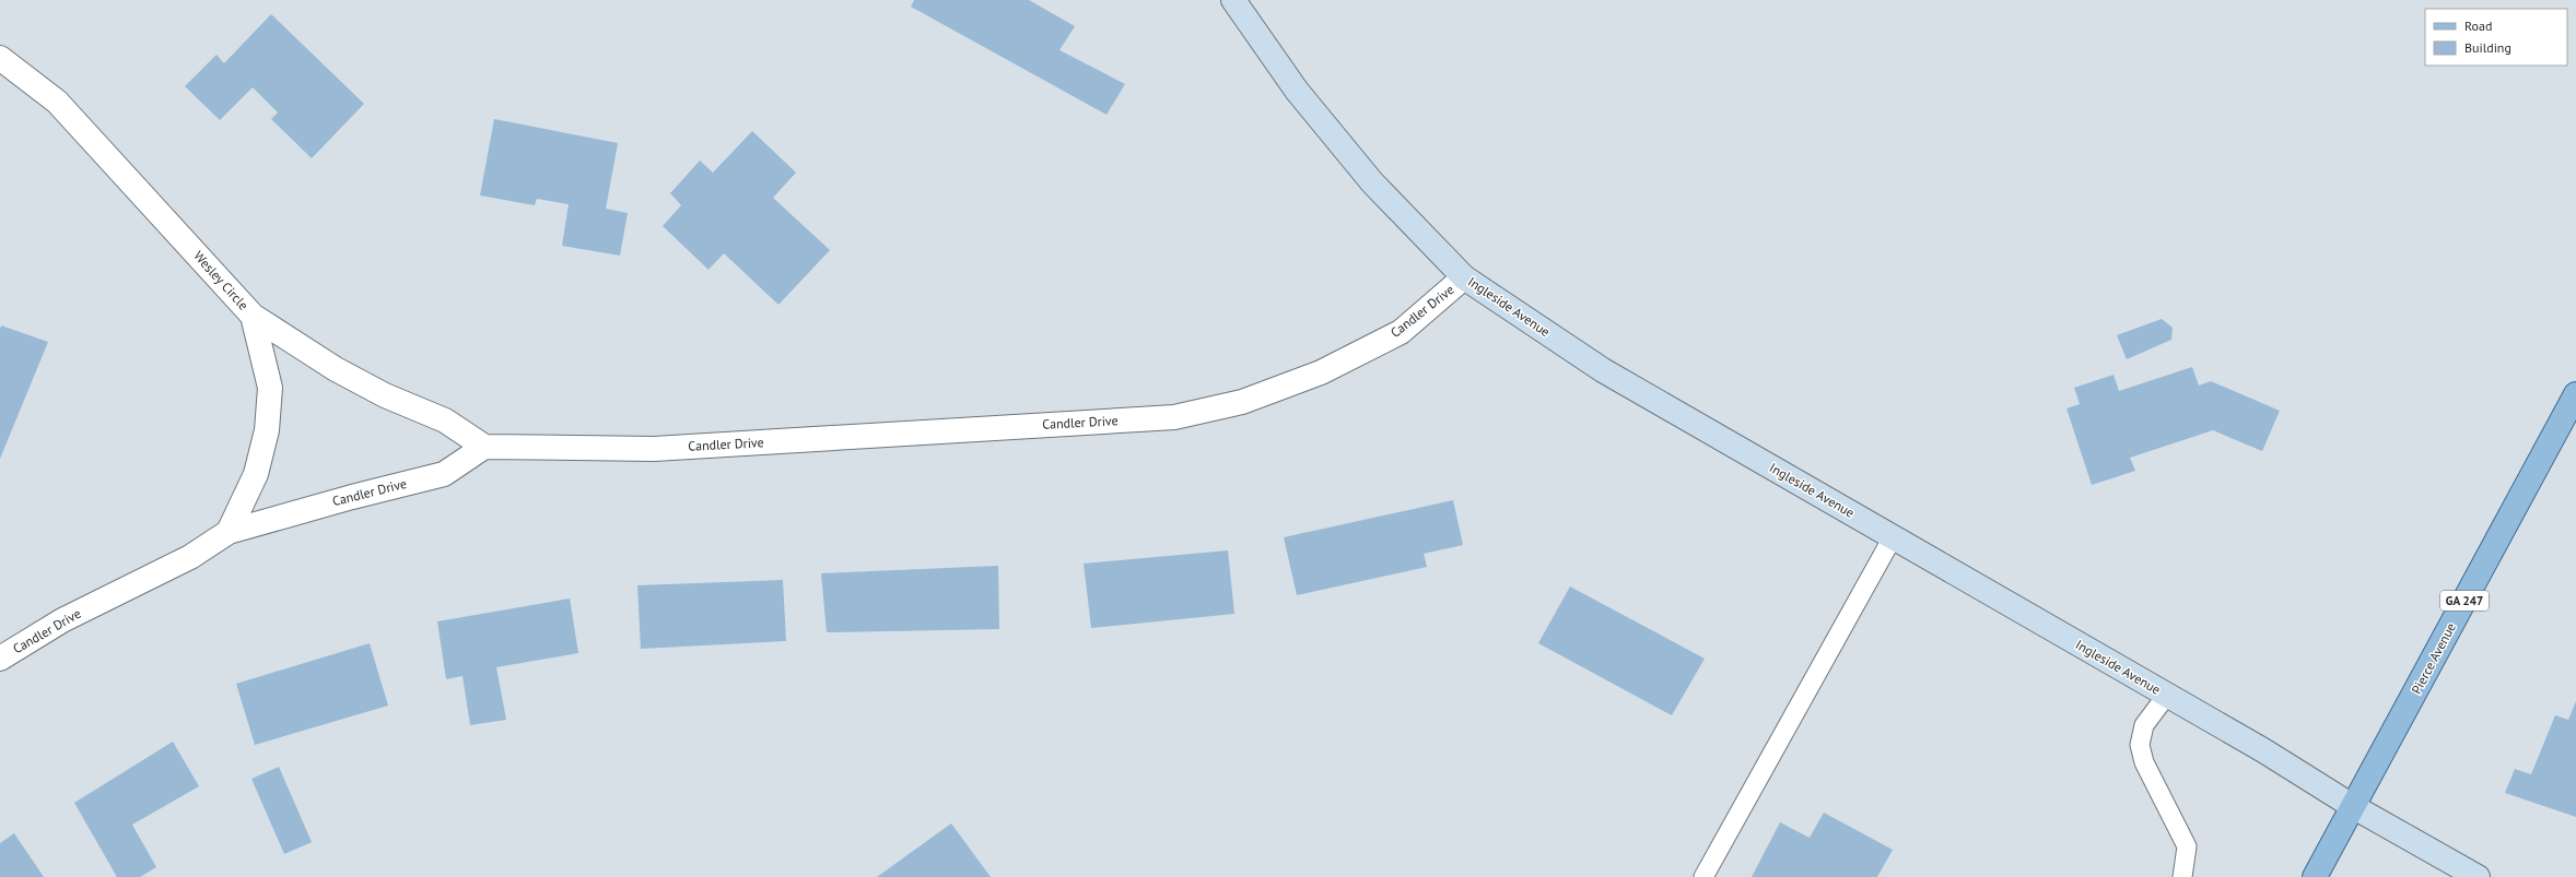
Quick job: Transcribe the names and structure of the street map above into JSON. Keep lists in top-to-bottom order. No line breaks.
{"streets":{"main road":["GA 247","Pierce Avenue"],"street":["Wesley Circle","Ingleside Avenue","Candler Drive"]},"crossings":[["Wesley Circle","Candler Drive"],["Ingleside Avenue","Candler Drive"],["Ingleside Avenue","Pierce Avenue"]],"legend":["Road","Building"]}
